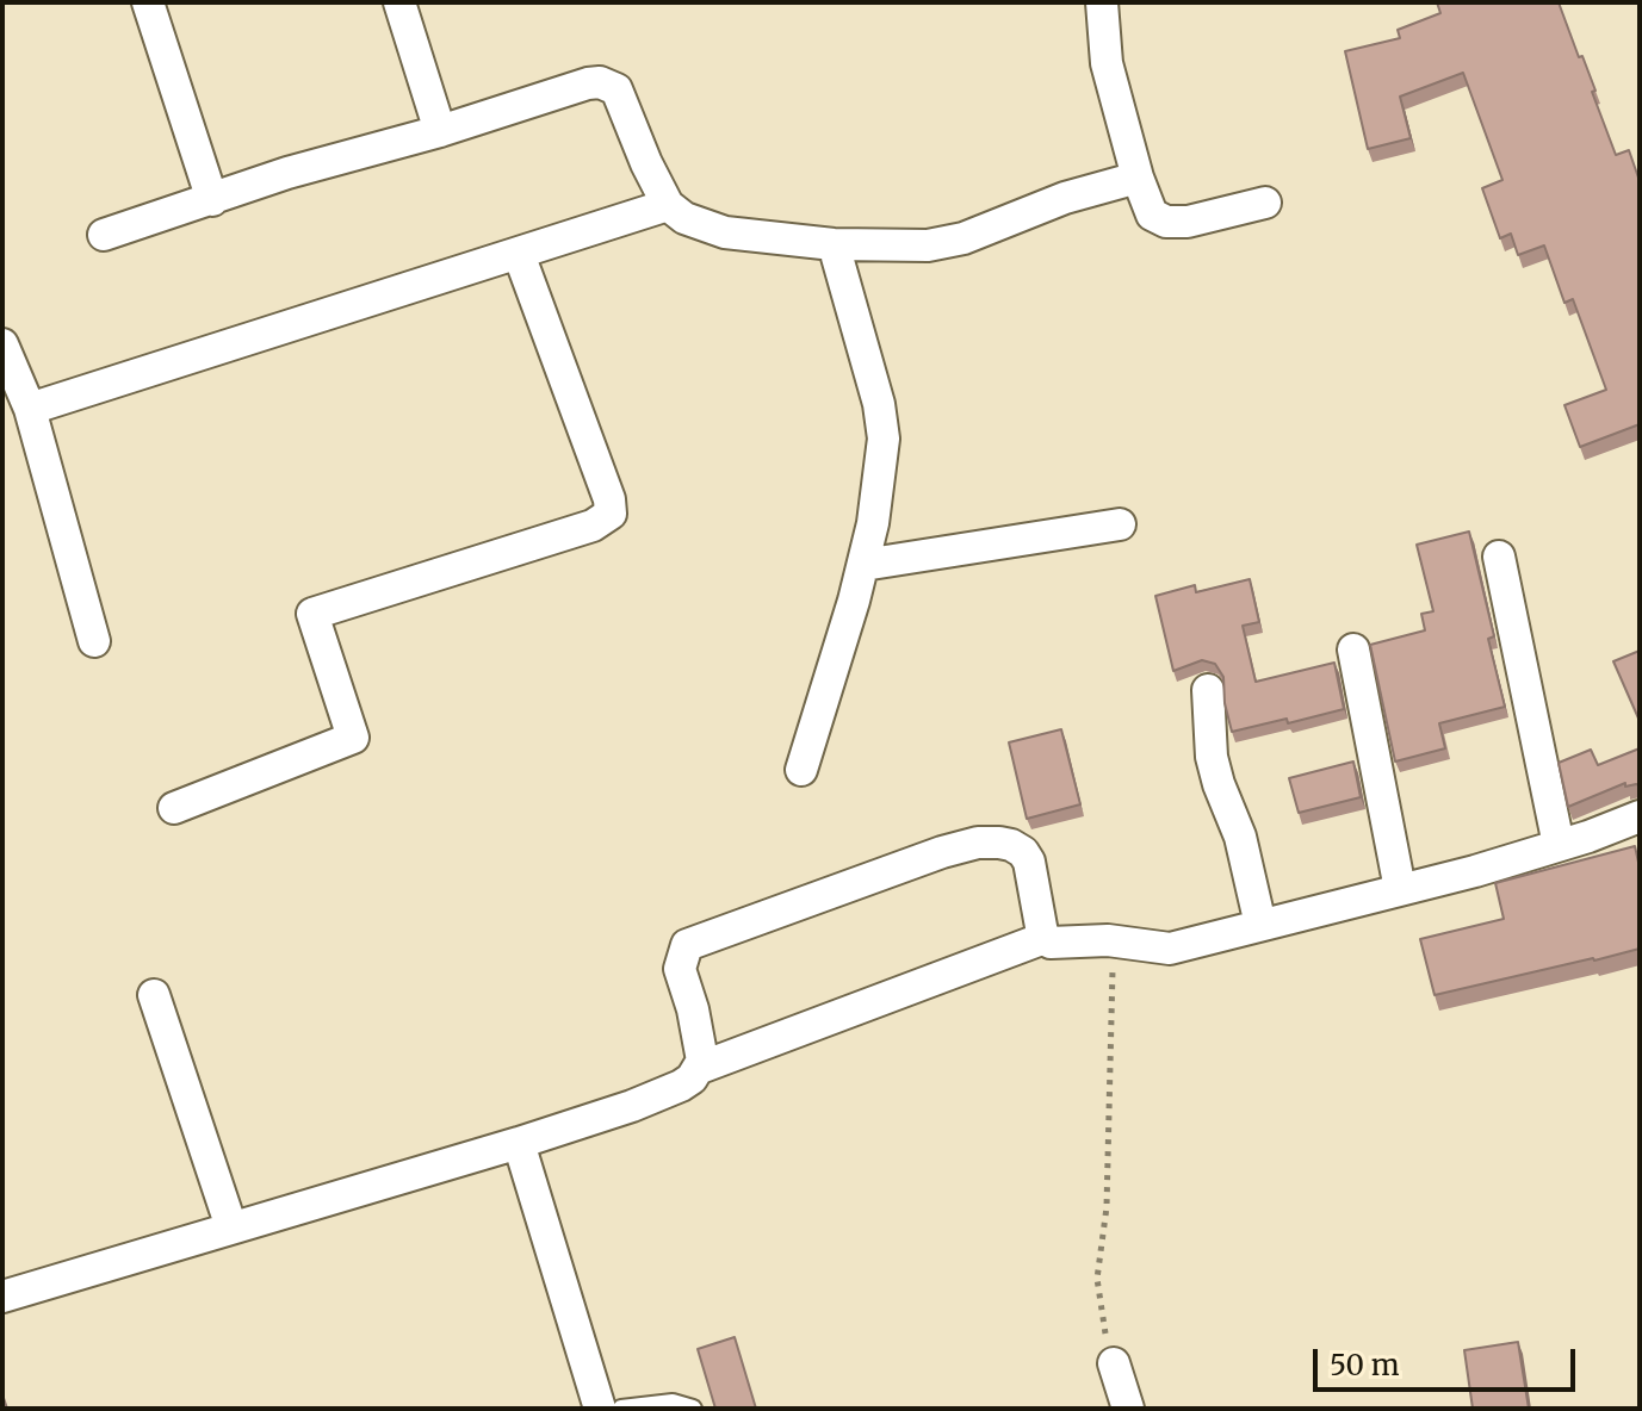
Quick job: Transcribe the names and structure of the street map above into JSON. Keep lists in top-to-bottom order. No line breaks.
{"scale_bar":"50 m"}
